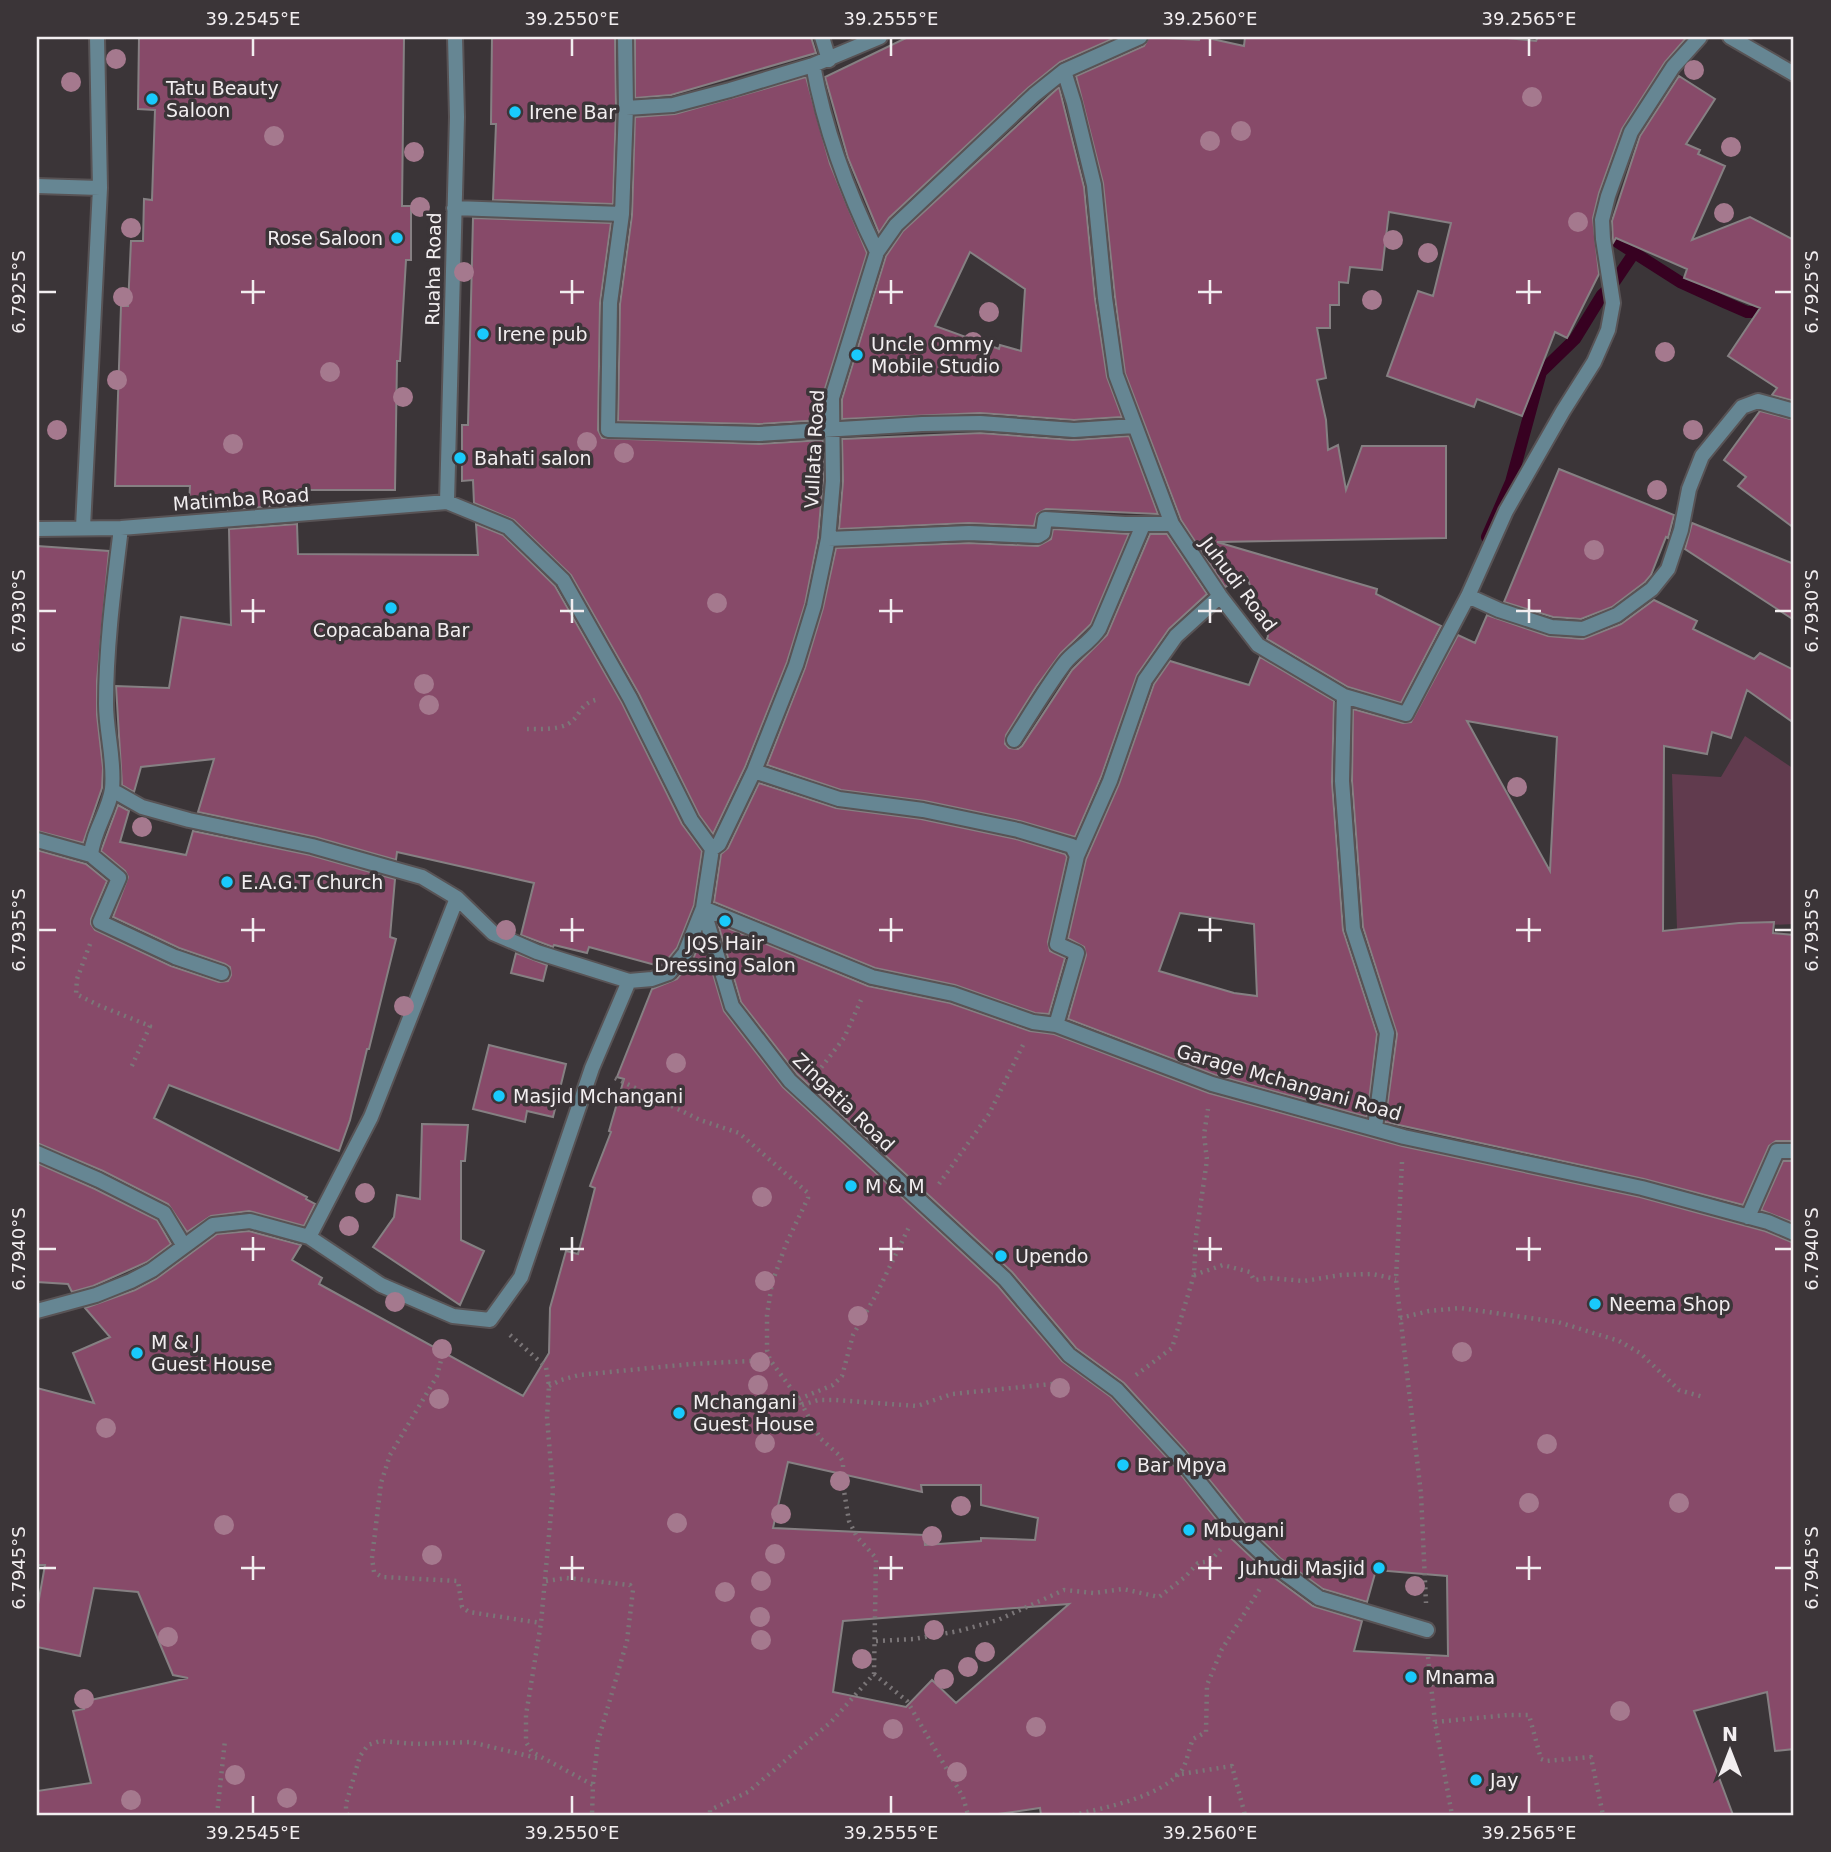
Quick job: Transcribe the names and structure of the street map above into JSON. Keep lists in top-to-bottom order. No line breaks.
{"streets":{"street":["Ruaha Road","Vullata Road","Matimba Road","Juhudi Road","Garage Mchangani Road","Zingatia Road"]},"crossings":[["Ruaha Road","Matimba Road"],["Vullata Road","Juhudi Road"],["Vullata Road","Zingatia Road"],["Garage Mchangani Road","Zingatia Road"]],"places":["Tatu Beauty Saloon","Irene Bar","Rose Saloon","Irene pub","Uncle Ommy Mobile Studio","Bahati salon","Copacabana Bar","E.A.G.T Church","JQS Hair Dressing Salon","Masjid Mchangani","M & M","Upendo","Neema Shop","M & J Guest House","Mchangani Guest House","Bar Mpya","Mbugani","Juhudi Masjid","Mnama","Jay"],"north":"top","coordinates":["39.2545°E","39.2550°E","39.2555°E","39.2560°E","39.2565°E","6.7925°S","6.7930°S","6.7935°S","6.7940°S","6.7945°S"]}
